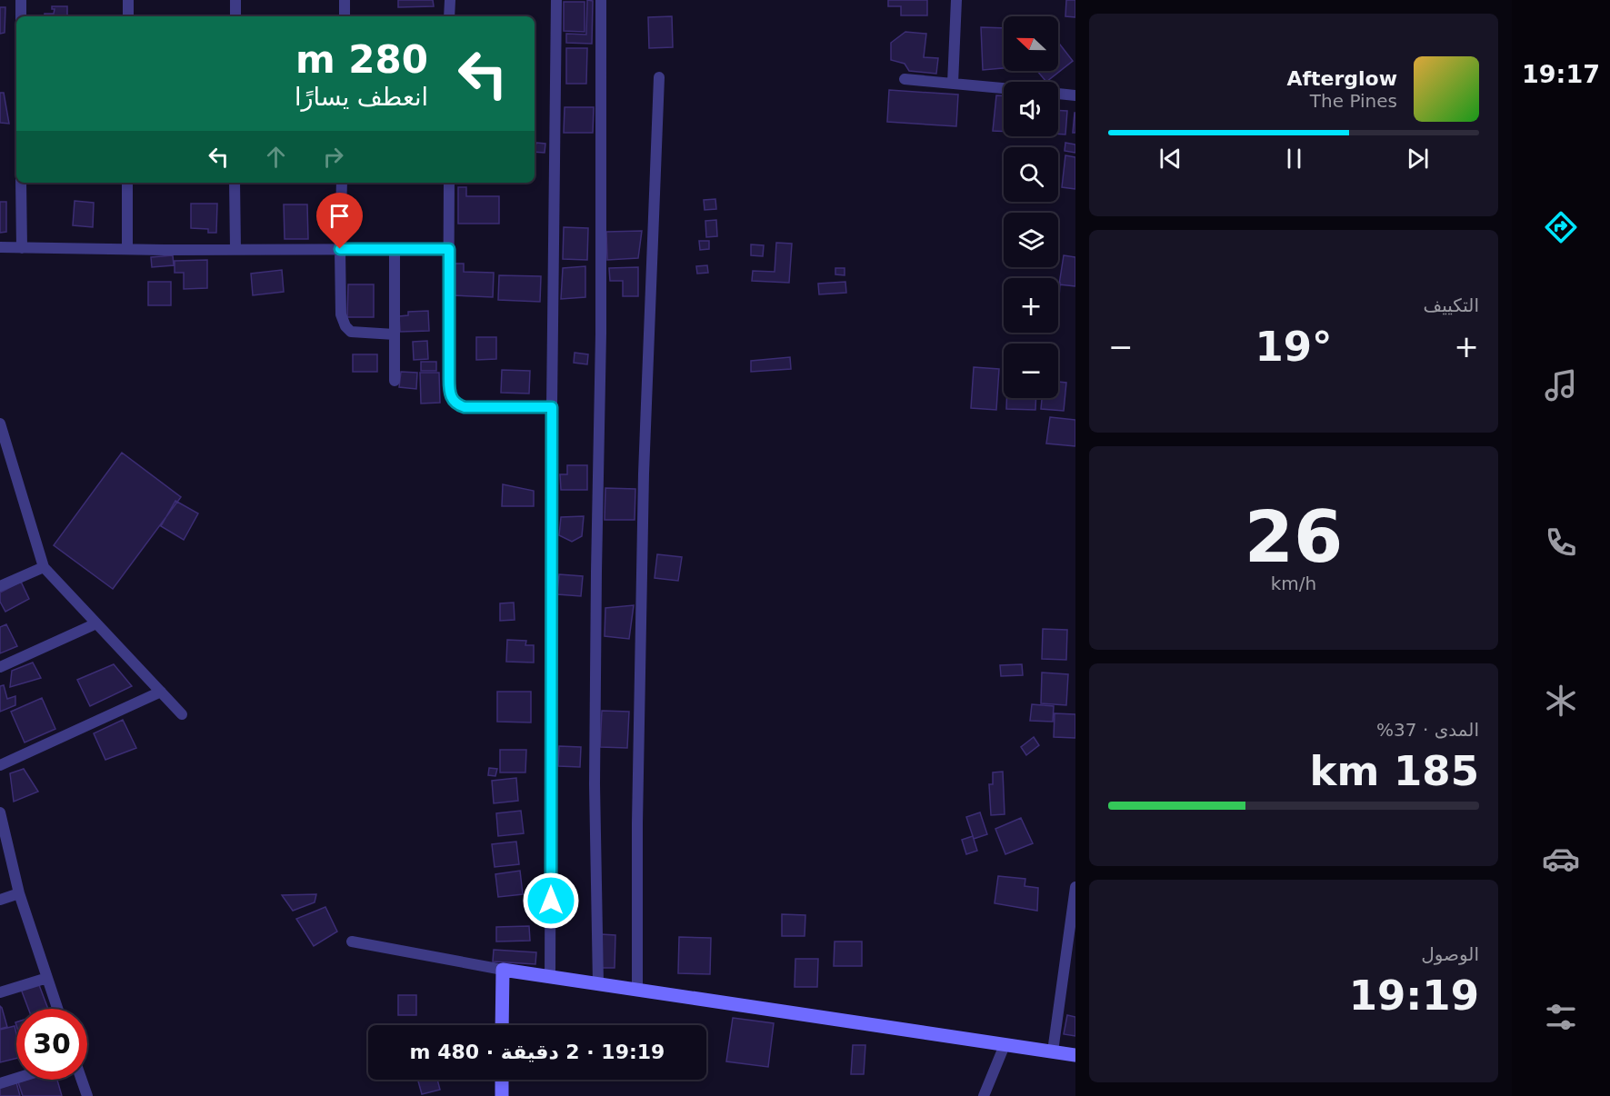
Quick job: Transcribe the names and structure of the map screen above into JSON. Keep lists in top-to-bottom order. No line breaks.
{"north":"left","page":{"tabs":"19:17","map_buttons":["+","−"],"turn":["280 m","انعطف يسارًا"],"song":["Afterglow","The Pines"],"tile":["التكييف",["26","km/h"],["المدى · 37%","185 km"],["الوصول","19:19"]],"heat":["−","19°","+"],"limit":"30","trip":"19:19 · 2 دقيقة · 480 m"}}
